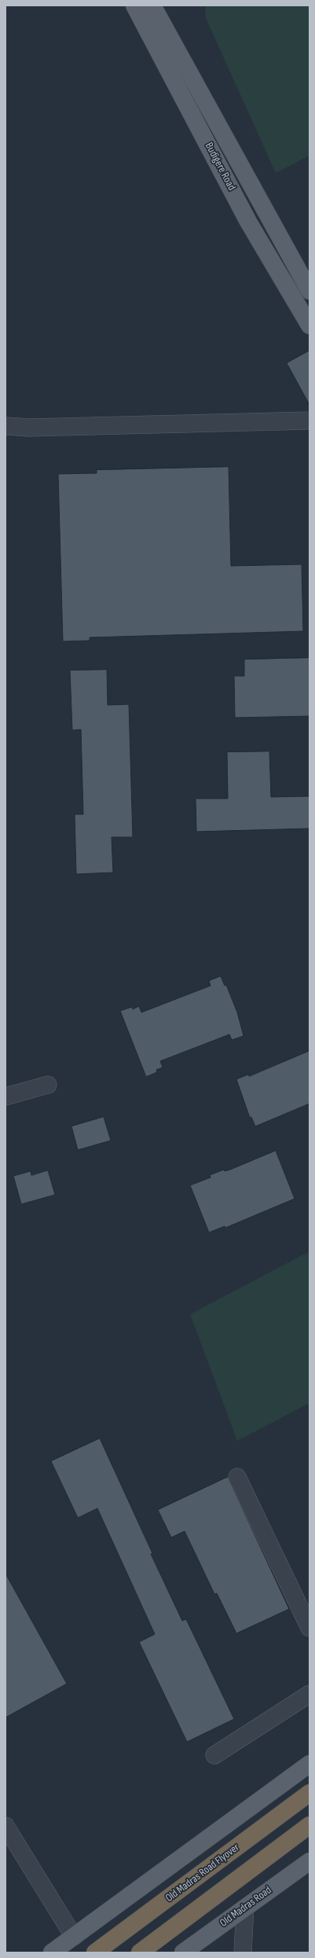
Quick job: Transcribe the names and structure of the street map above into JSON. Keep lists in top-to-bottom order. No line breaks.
{"streets":{"highway":["Old Madras Road Flyover"],"main road":["Budigere Road","Old Madras Road"]}}
